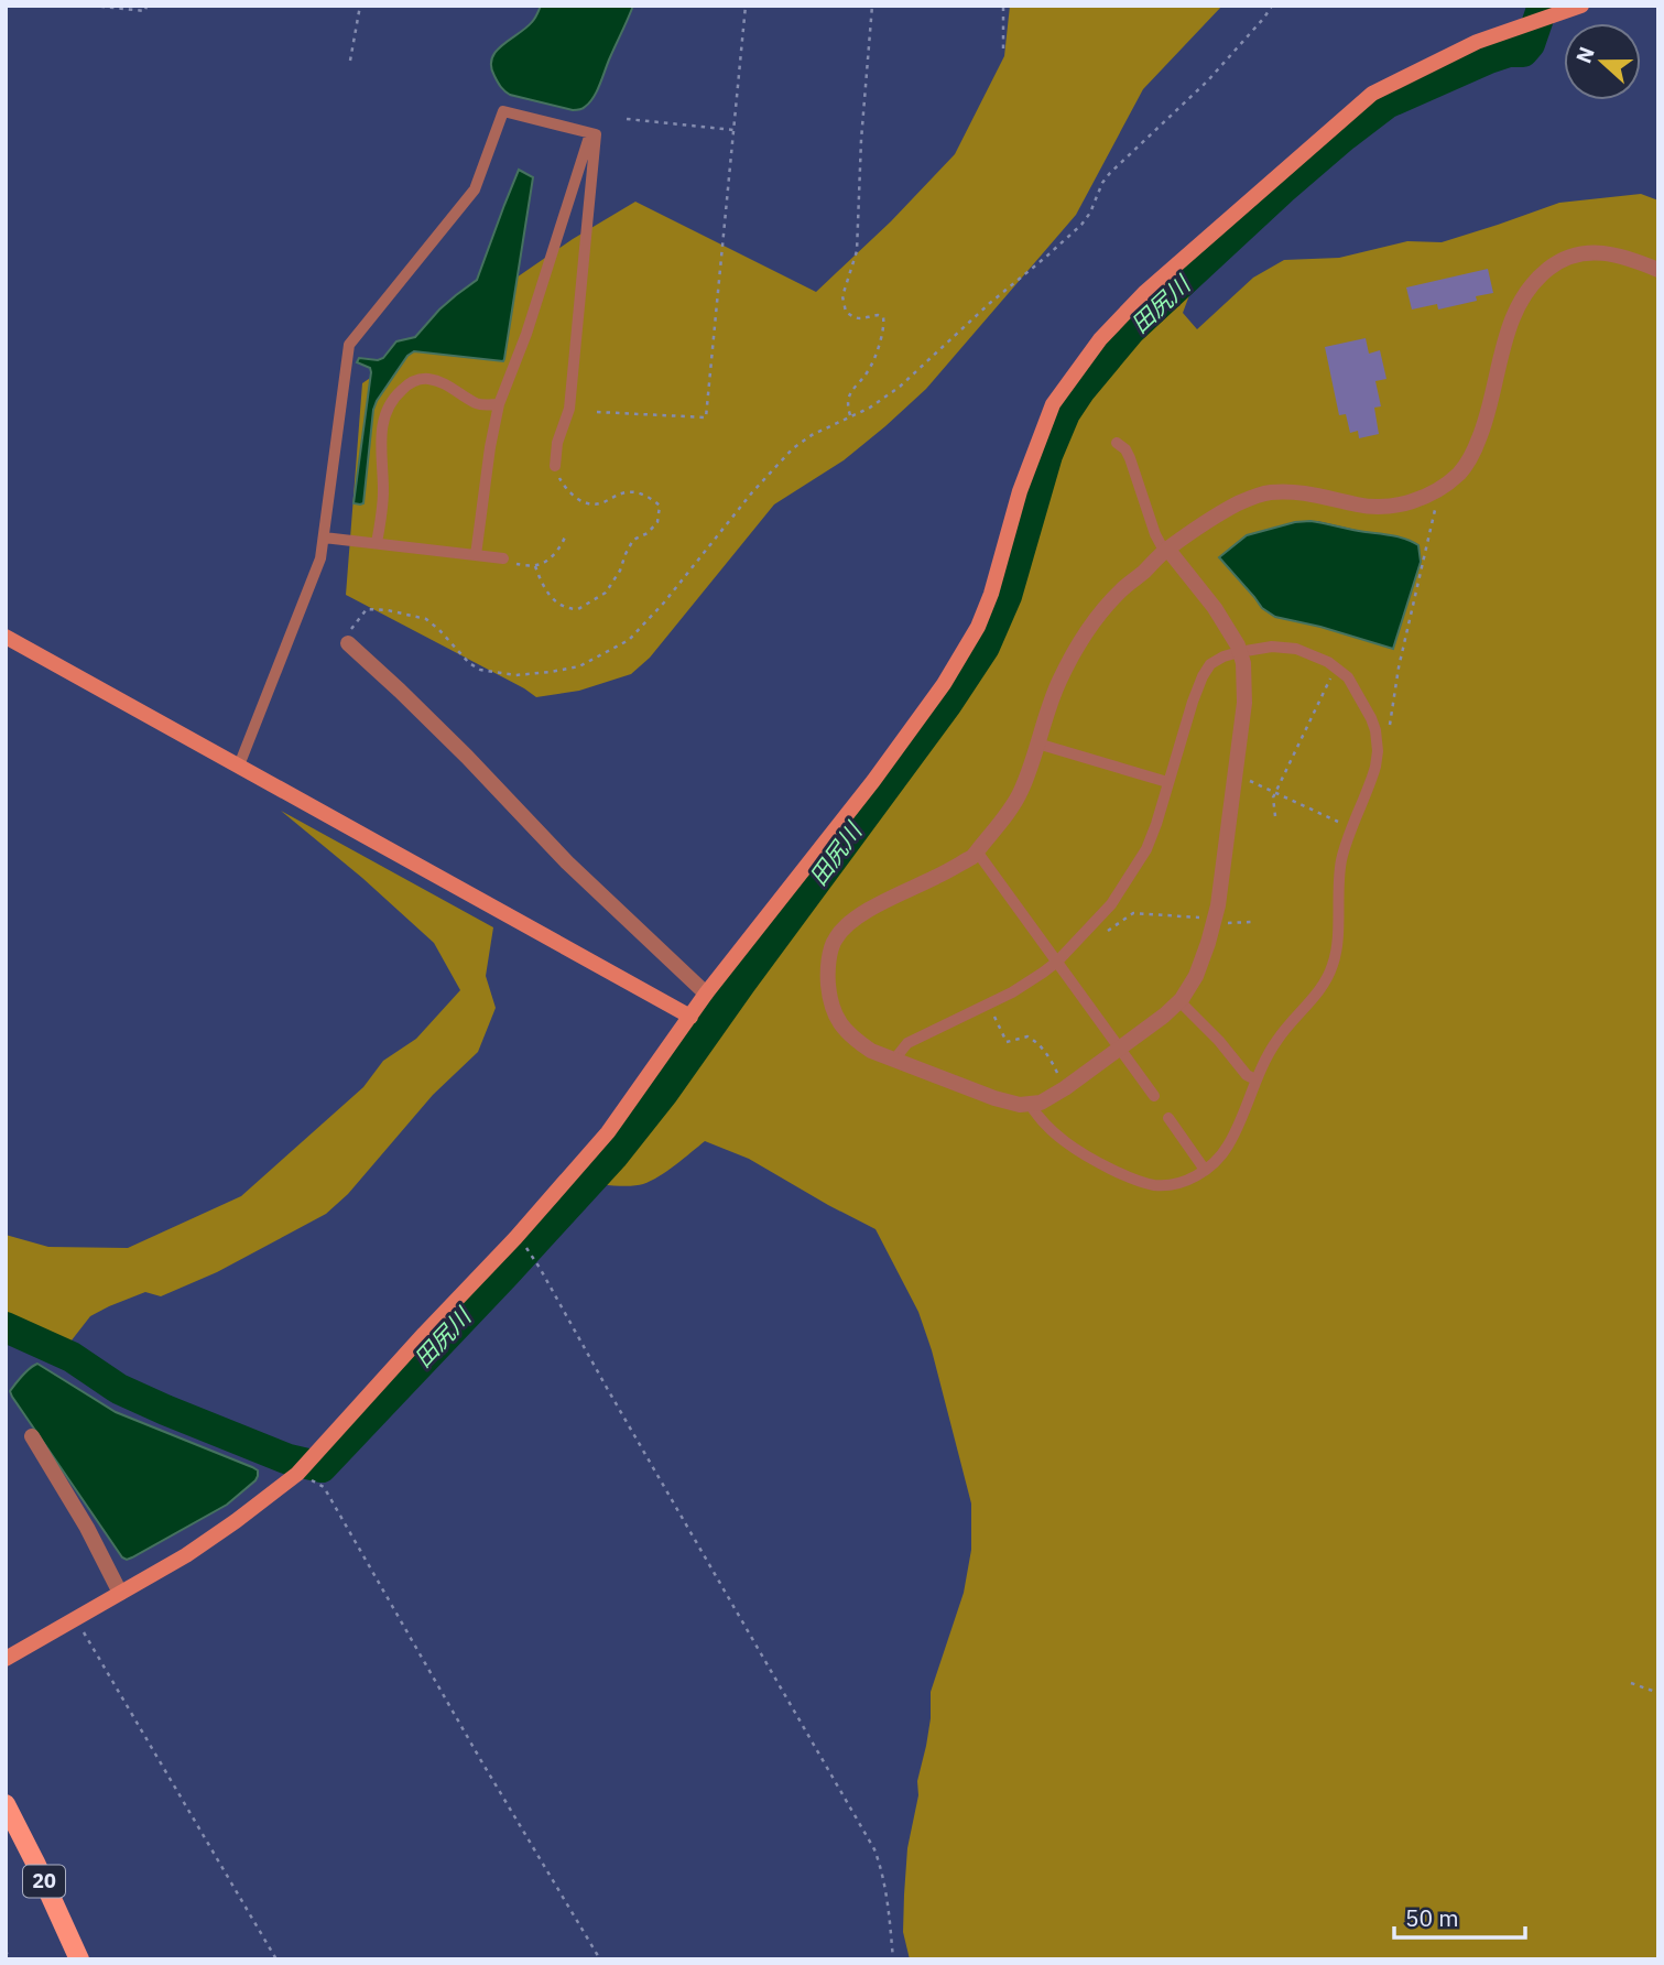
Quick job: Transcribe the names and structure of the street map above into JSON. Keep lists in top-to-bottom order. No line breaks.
{"streets":{"main road":["20"]},"water":["田尻川"],"scale_bar":"50 m","north":"left"}
